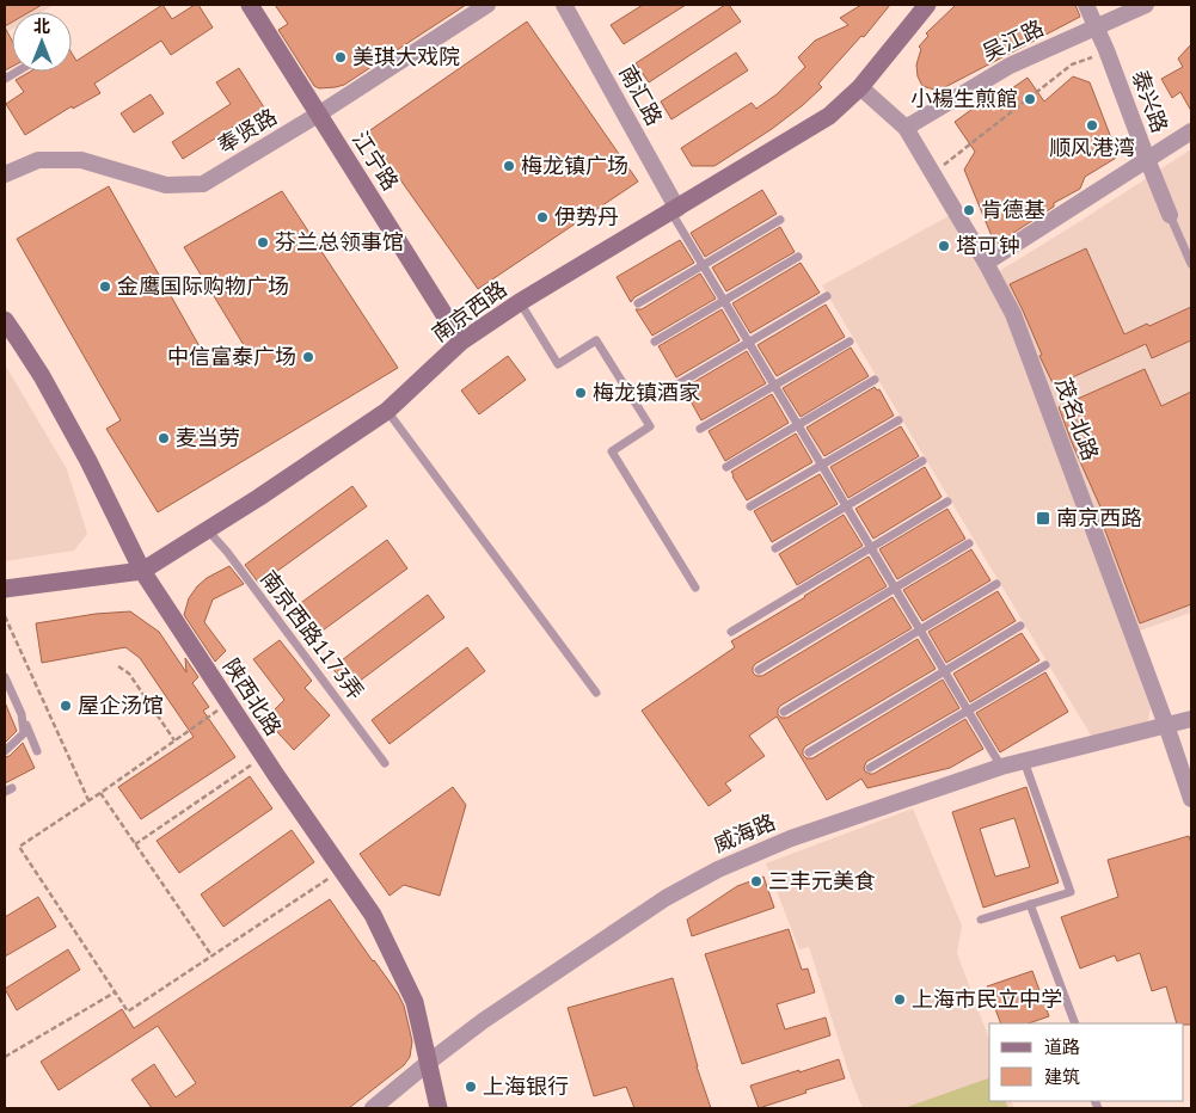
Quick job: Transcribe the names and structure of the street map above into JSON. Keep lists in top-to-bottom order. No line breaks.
{"streets":{"main road":["江宁路","南京西路","陕西北路"],"street":["吴江路","南汇路","泰兴路","奉贤路","茂名北路","威海路"],"lane":["南京西路1173弄"]},"crossings":[["吴江路","泰兴路"],["吴江路","茂名北路"],["南汇路","南京西路"],["奉贤路","江宁路"],["江宁路","南京西路"],["南京西路","茂名北路"],["南京西路","南京西路1173弄"],["南京西路","陕西北路"],["茂名北路","威海路"],["陕西北路","威海路"]],"places":{"other":["美琪大戏院","小楊生煎館","顺风港湾","梅龙镇广场","肯德基","伊势丹","芬兰总领事馆","塔可钟","金鹰国际购物广场","中信富泰广场","梅龙镇酒家","麦当劳","屋企汤馆","三丰元美食","上海市民立中学","上海银行"],"transit":["南京西路"]},"legend":["道路","建筑"],"north":"top"}
